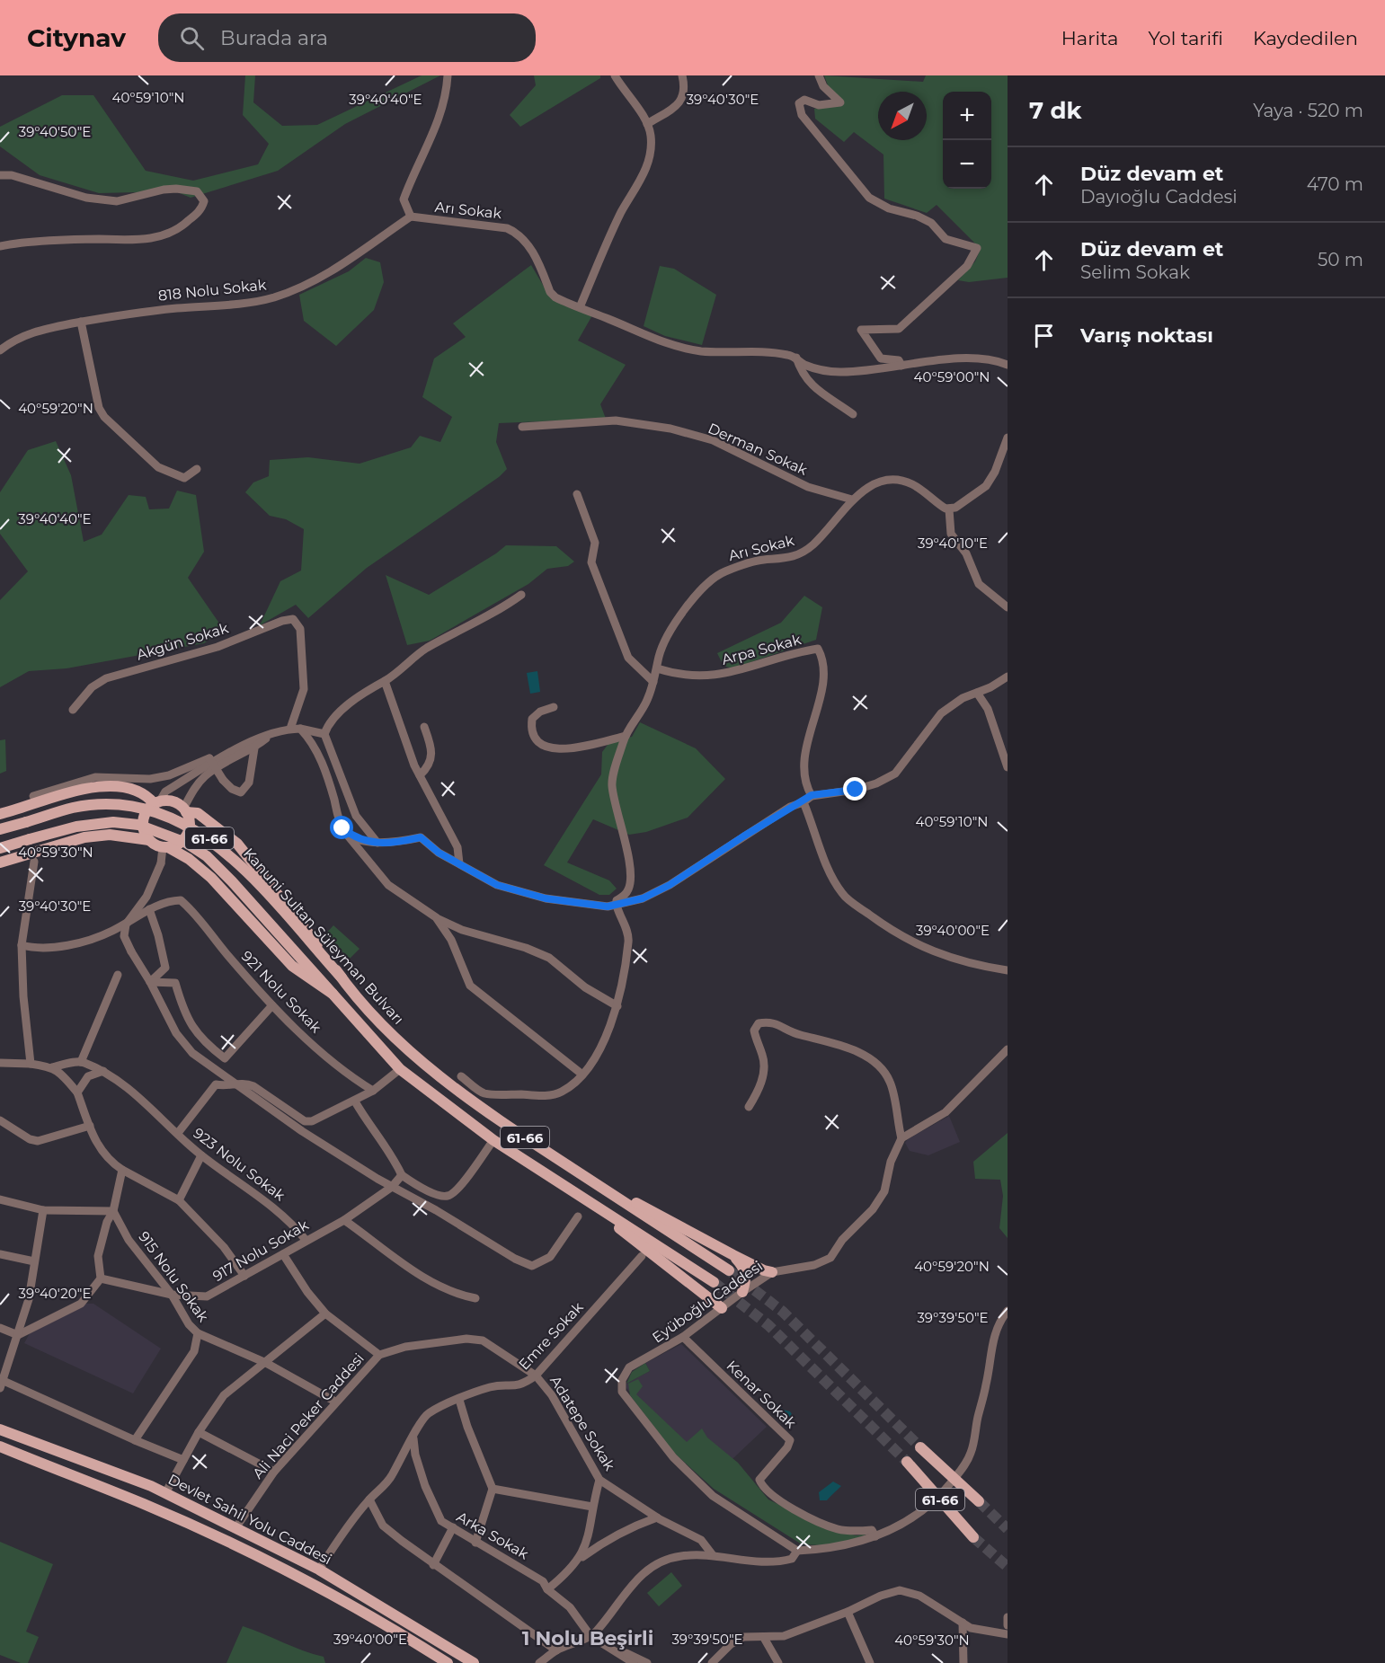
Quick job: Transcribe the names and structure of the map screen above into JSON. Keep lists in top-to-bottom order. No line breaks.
{"streets":{"main road":["61-66","Kanuni Sultan Süleyman Bulvarı","Devlet Sahil Yolu Caddesi"],"street":["Arı Sokak","818 Nolu Sokak","Derman Sokak","Akgün Sokak","Arpa Sokak","921 Nolu Sokak","923 Nolu Sokak","917 Nolu Sokak","915 Nolu Sokak","Eyüboğlu Caddesi","Emre Sokak","Kenar Sokak","Ali Naci Peker Caddesi","Adatepe Sokak","Arka Sokak"]},"crossings":[["Arı Sokak","818 Nolu Sokak"],["Arı Sokak","Derman Sokak"],["Arı Sokak","Arpa Sokak"],["61-66","Kanuni Sultan Süleyman Bulvarı"],["61-66","Eyüboğlu Caddesi"],["923 Nolu Sokak","917 Nolu Sokak"],["917 Nolu Sokak","915 Nolu Sokak"],["Eyüboğlu Caddesi","Kenar Sokak"],["Emre Sokak","Ali Naci Peker Caddesi"],["Emre Sokak","Adatepe Sokak"],["Emre Sokak","Devlet Sahil Yolu Caddesi"],["Emre Sokak","Arka Sokak"],["Ali Naci Peker Caddesi","Adatepe Sokak"],["Ali Naci Peker Caddesi","Devlet Sahil Yolu Caddesi"]],"districts":["1 Nolu Beşirli"],"north":"bottom left","page":{"header":"Citynav","search":"Burada ara","nav":["Harita","Yol tarifi","Kaydedilen"],"heading":["7 dk","Yaya · 520 m"],"map_buttons":["+","−"],"list":[["Düz devam et","Dayıoğlu Caddesi","470 m"],["Düz devam et","Selim Sokak","50 m"],"Varış noktası"]},"coordinates":["40°59'10\"N","39°40'40\"E","39°40'30\"E","39°40'50\"E","40°59'00\"N","40°59'20\"N","39°40'10\"E","40°59'30\"N","39°40'00\"E","39°40'20\"E","39°39'50\"E"]}
